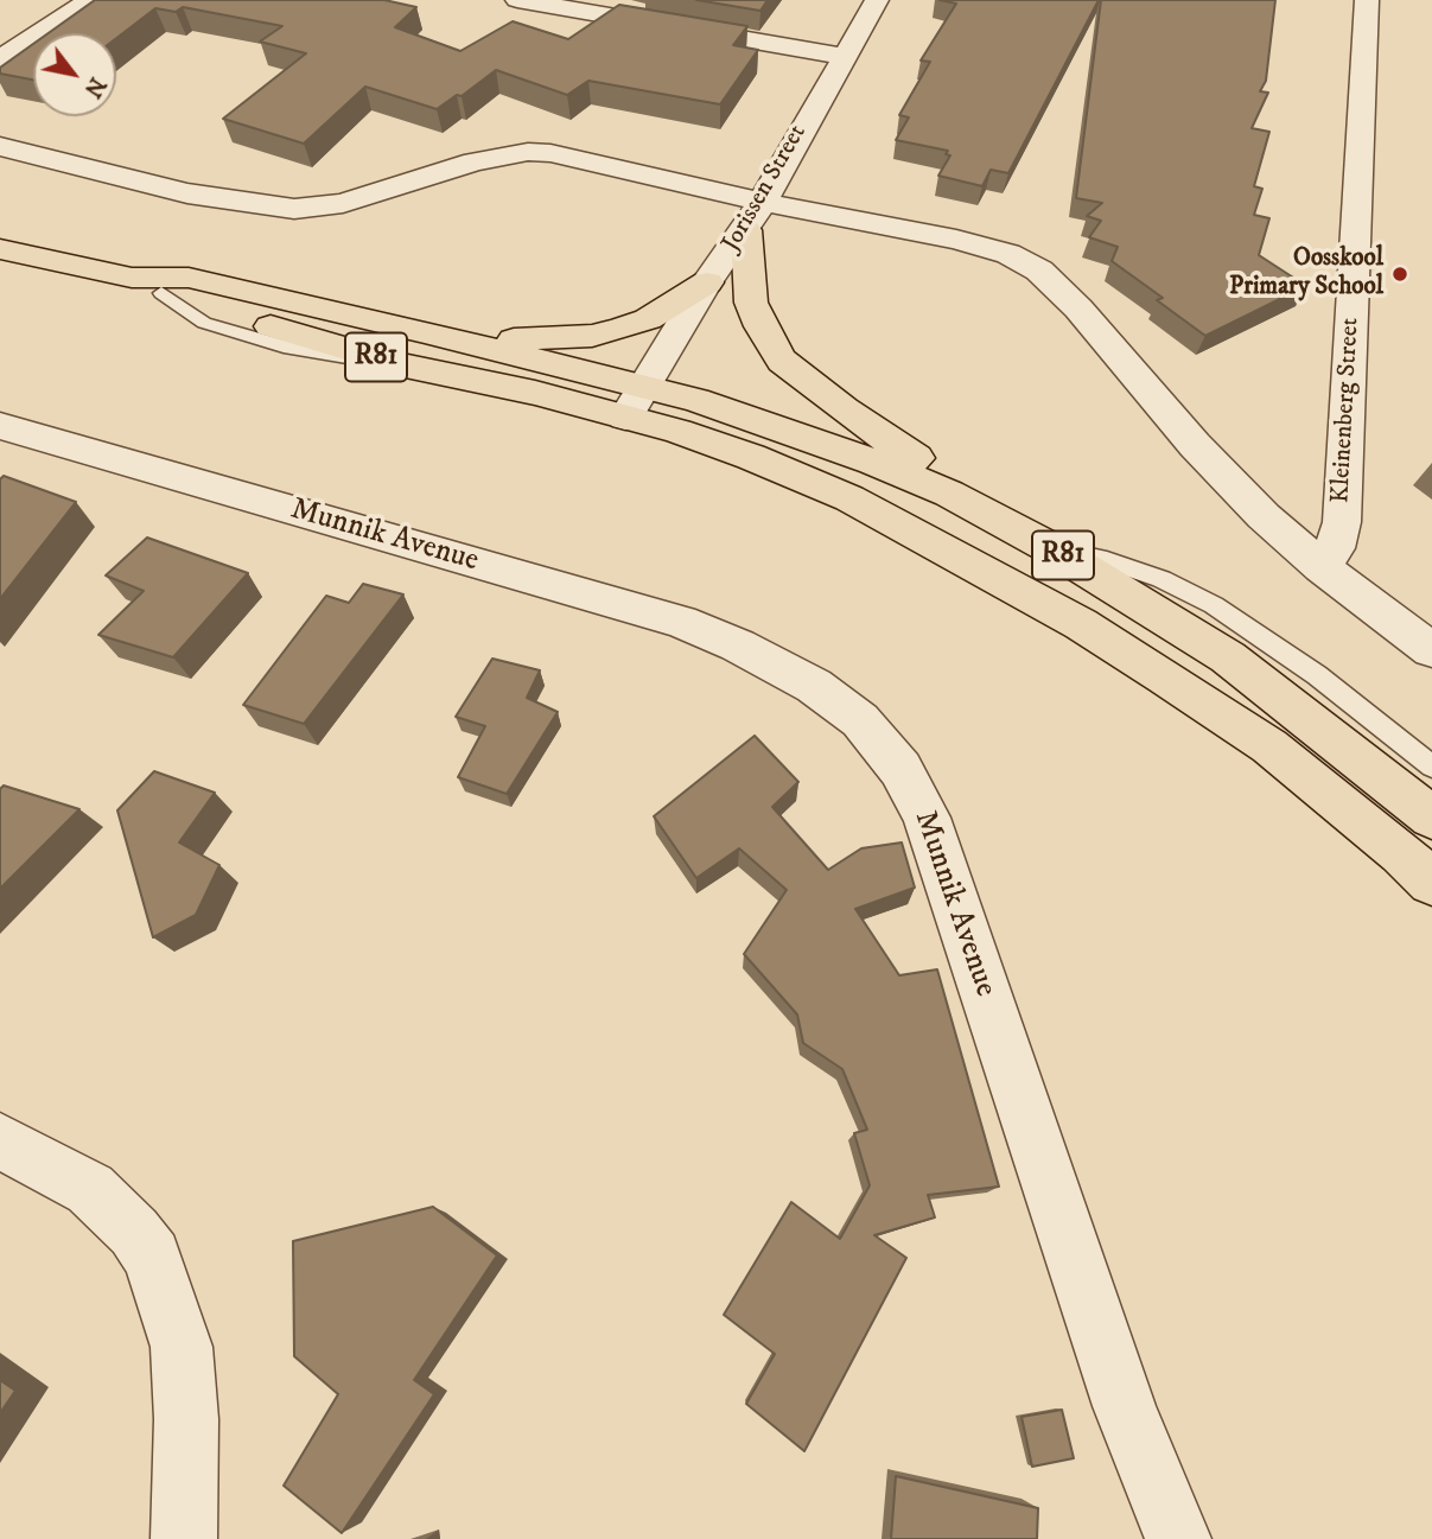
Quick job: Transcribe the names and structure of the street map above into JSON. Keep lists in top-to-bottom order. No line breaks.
{"streets":{"main road":["R81"],"street":["Jorissen Street","Kleinenberg Street","Munnik Avenue"]},"crossings":[["Jorissen Street","R81"]],"places":["Oosskool Primary School"],"north":"bottom right"}
